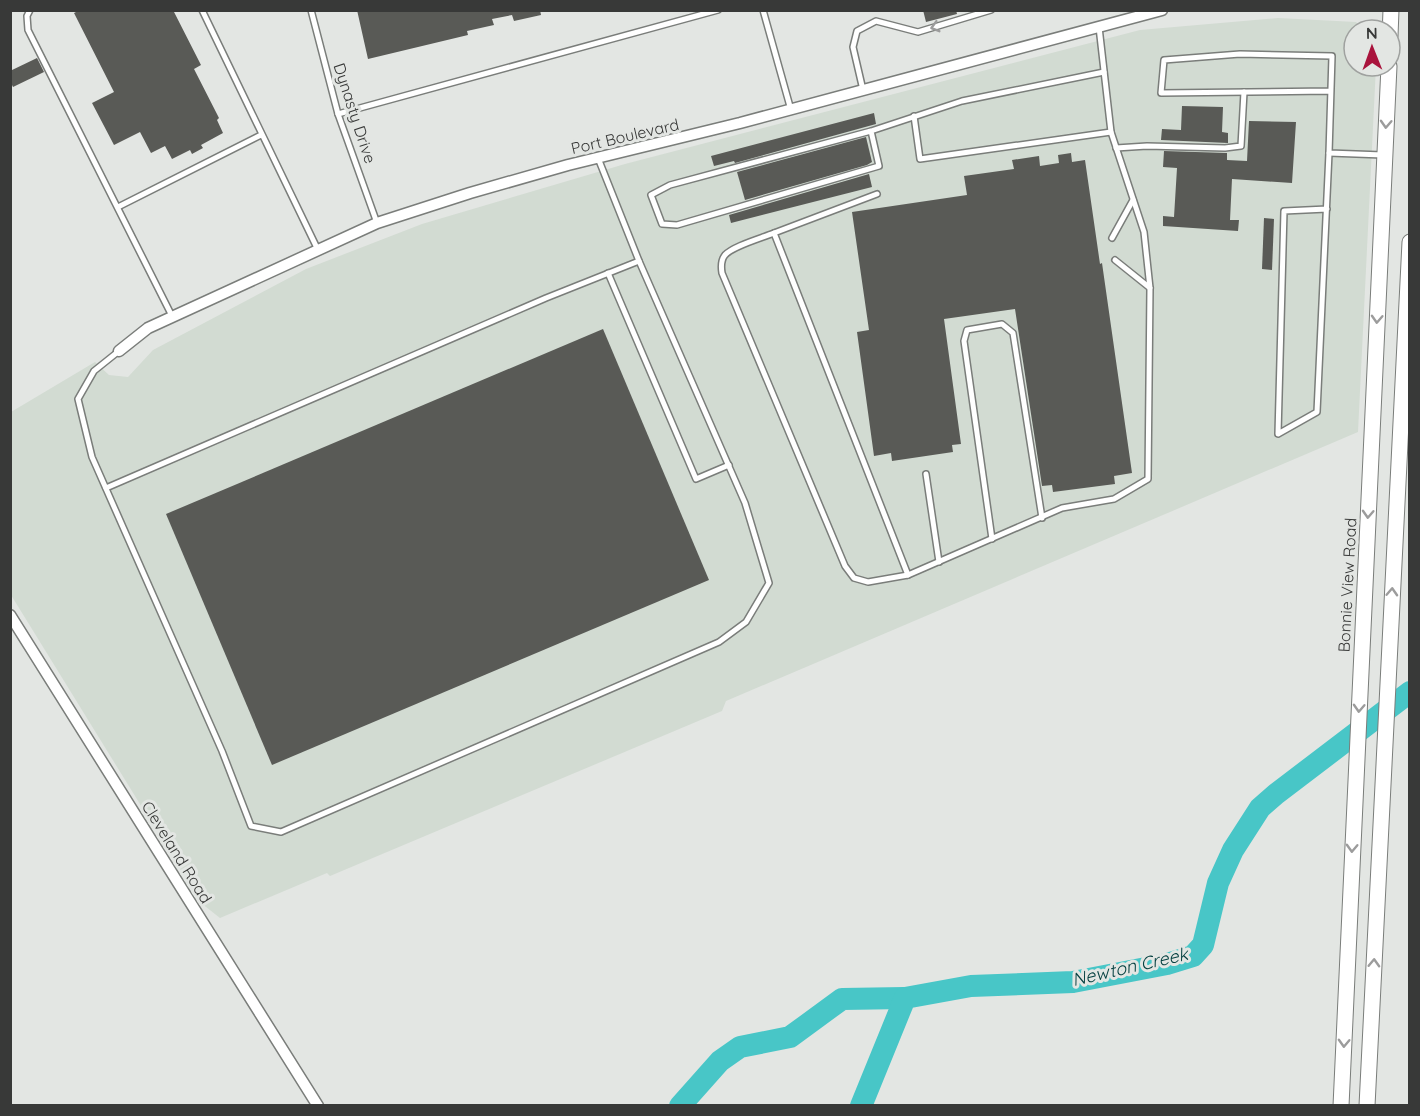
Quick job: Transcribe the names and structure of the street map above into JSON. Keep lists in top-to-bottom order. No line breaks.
{"streets":{"main road":["Bonnie View Road"],"street":["Port Boulevard","Cleveland Road"],"lane":["Dynasty Drive"]},"crossings":[["Dynasty Drive","Port Boulevard"]],"water":["Newton Creek"],"north":"top"}
